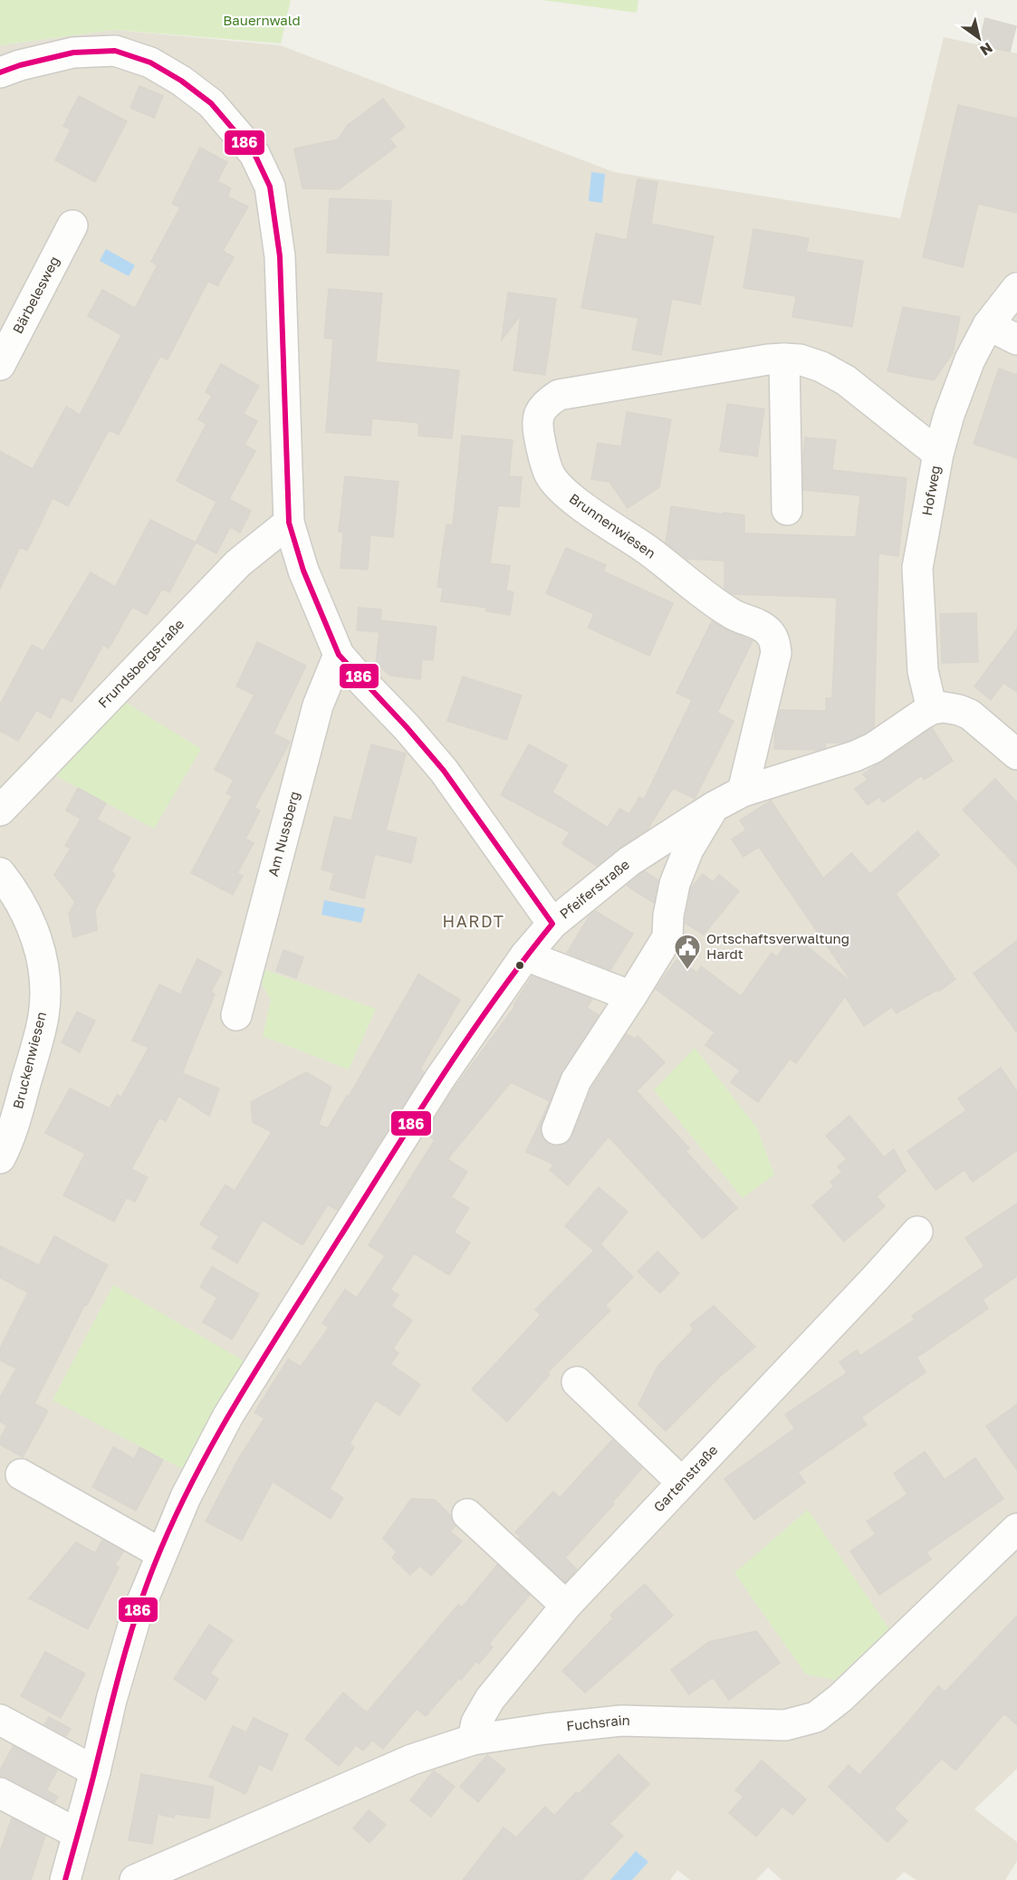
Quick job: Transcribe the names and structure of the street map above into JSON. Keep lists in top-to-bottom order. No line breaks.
{"streets":{"street":["Bärbelesweg","Hofweg","Brunnenwiesen","Frundsbergstraße","Am Nussberg","Pfeiferstraße","Bruckenwiesen","Gartenstraße","Fuchsrain"]},"crossings":[["Hofweg","Brunnenwiesen"],["Hofweg","Pfeiferstraße"],["Brunnenwiesen","Pfeiferstraße"],["Gartenstraße","Fuchsrain"]],"districts":["HARDT"],"parks":["Bauernwald"],"places":{"public building":["Ortschaftsverwaltung Hardt"]},"lines":["transit line 186"],"north":"bottom right"}
